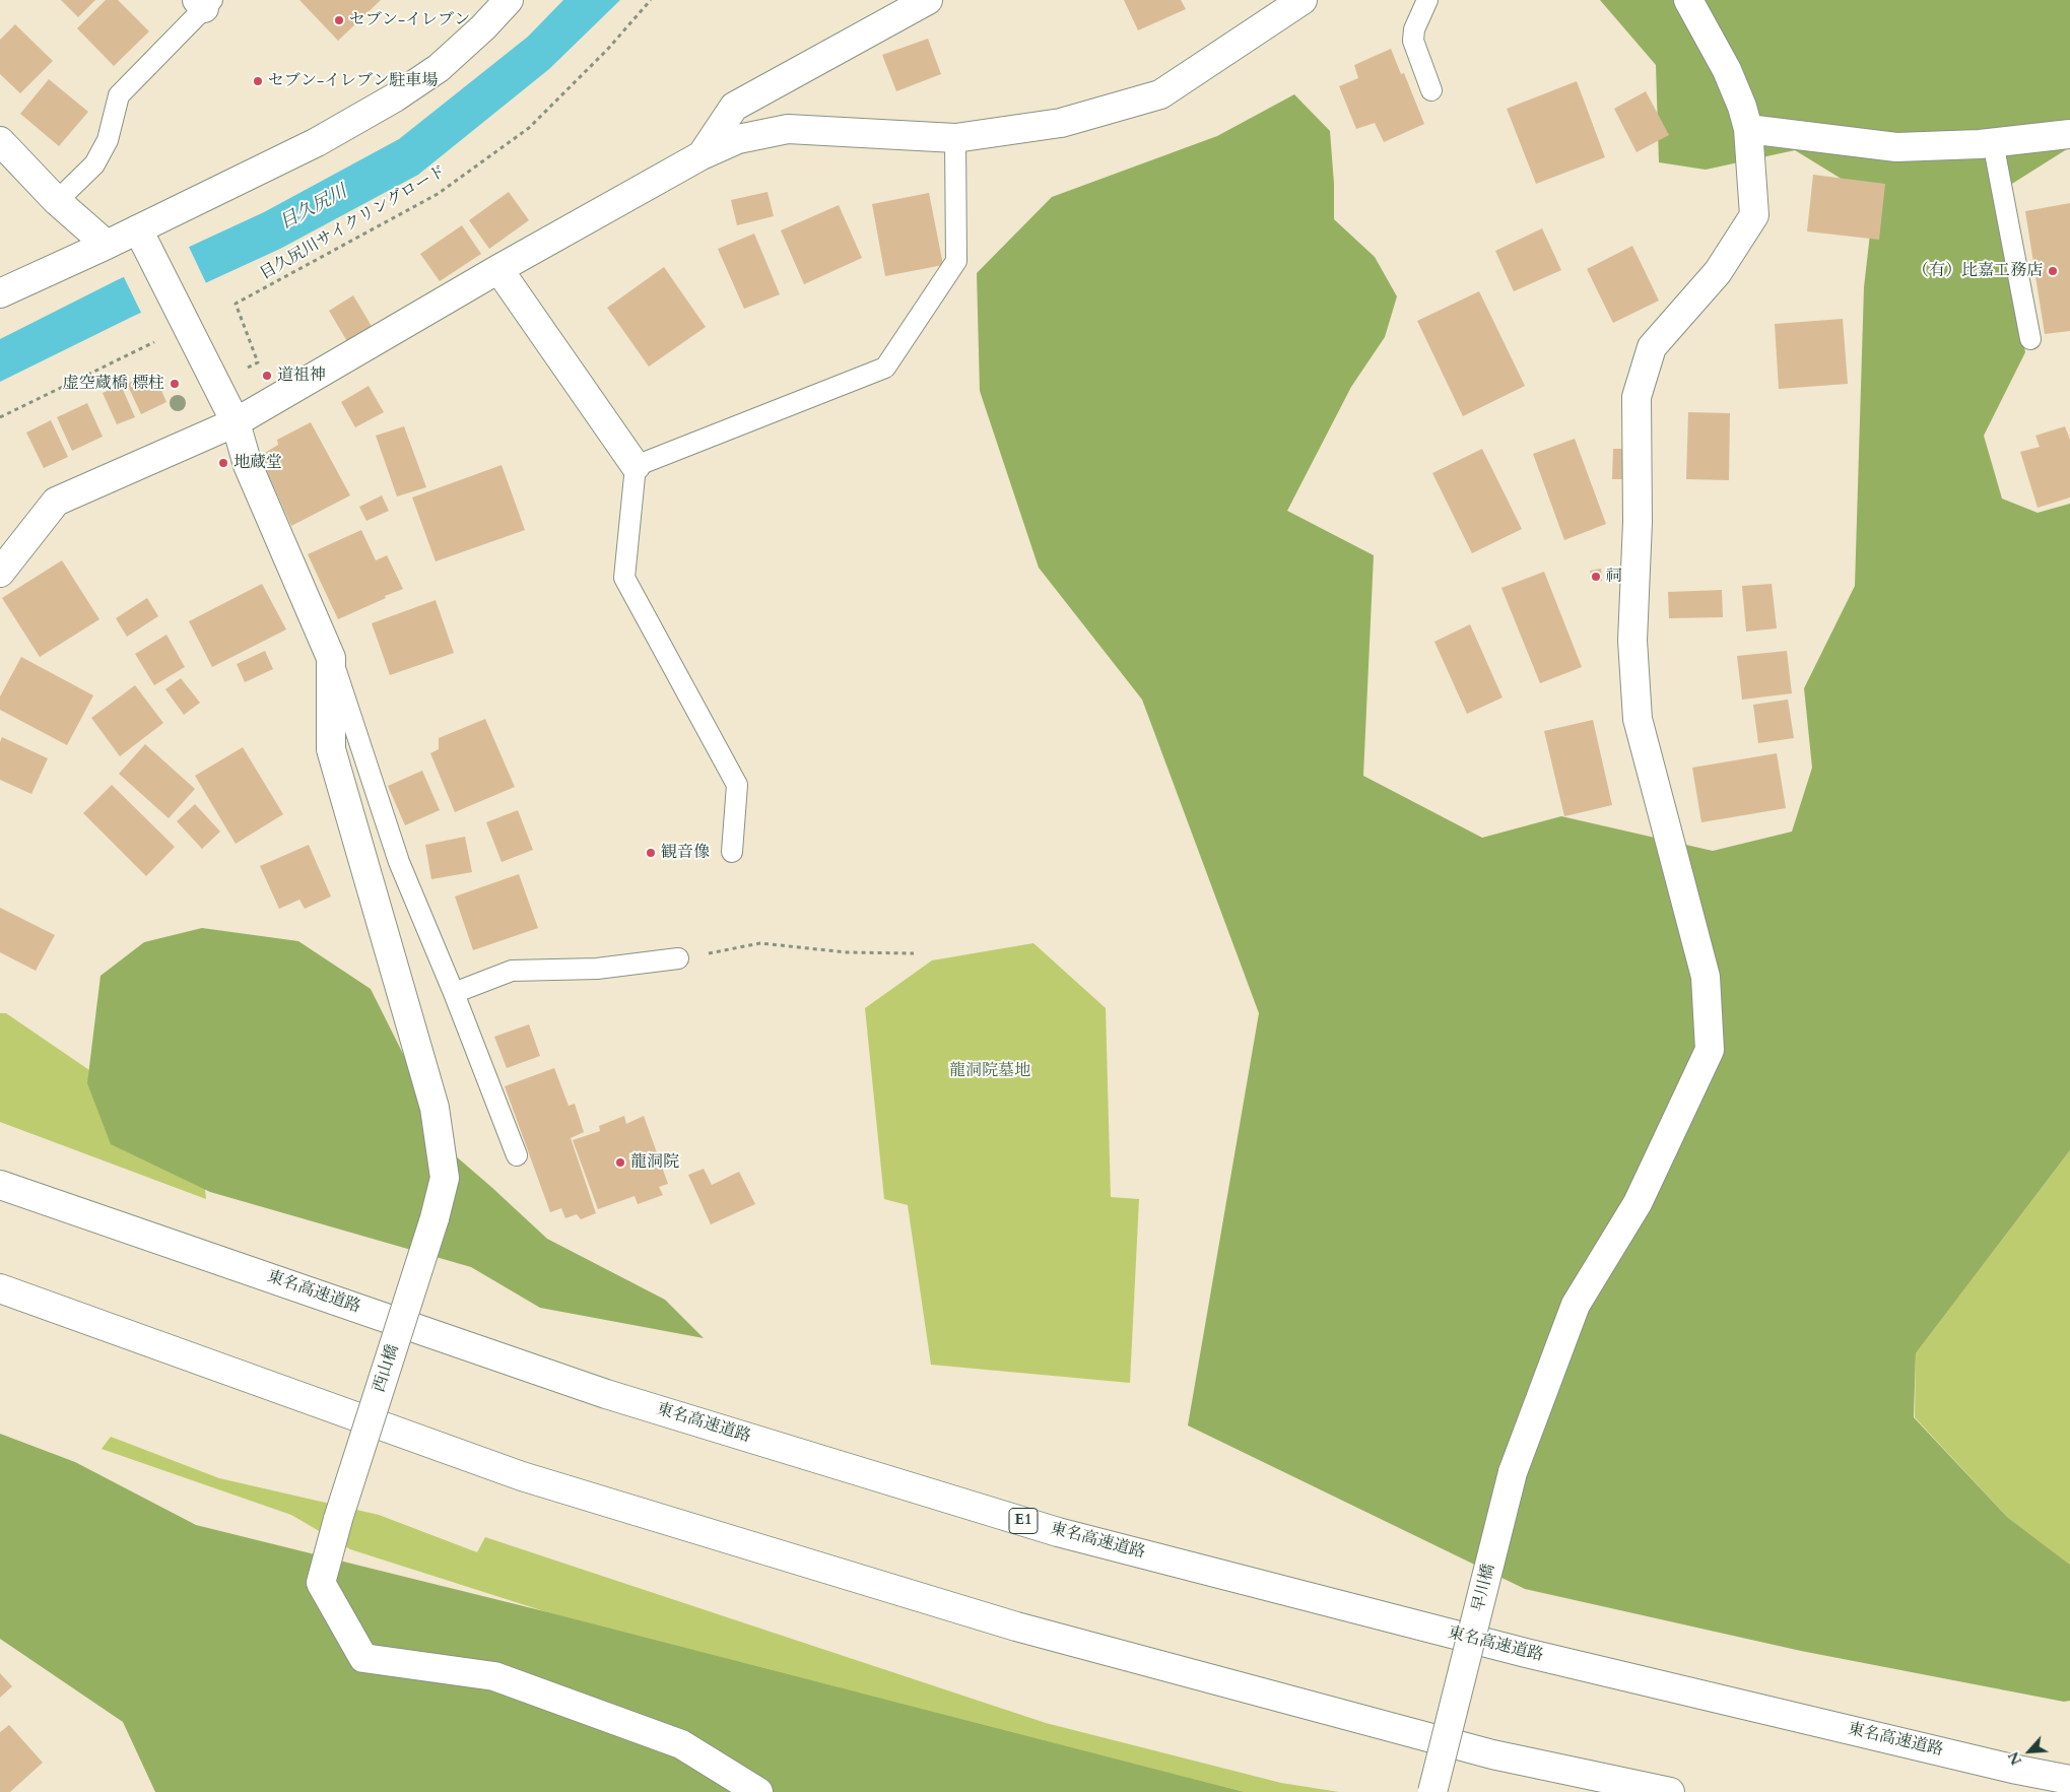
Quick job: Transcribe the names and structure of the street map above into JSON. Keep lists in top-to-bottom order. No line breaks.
{"streets":{"main road":["東名高速道路","西山橋","E1","早川橋"],"path":["目久尻川サイクリングロード"]},"water":["目久尻川"],"parks":["龍洞院墓地"],"places":["セブン-イレブン","セブン-イレブン駐車場","（有）比嘉工務店","道祖神","虚空蔵橋 標柱","地蔵堂","祠","観音像","龍洞院"],"north":"bottom left"}
